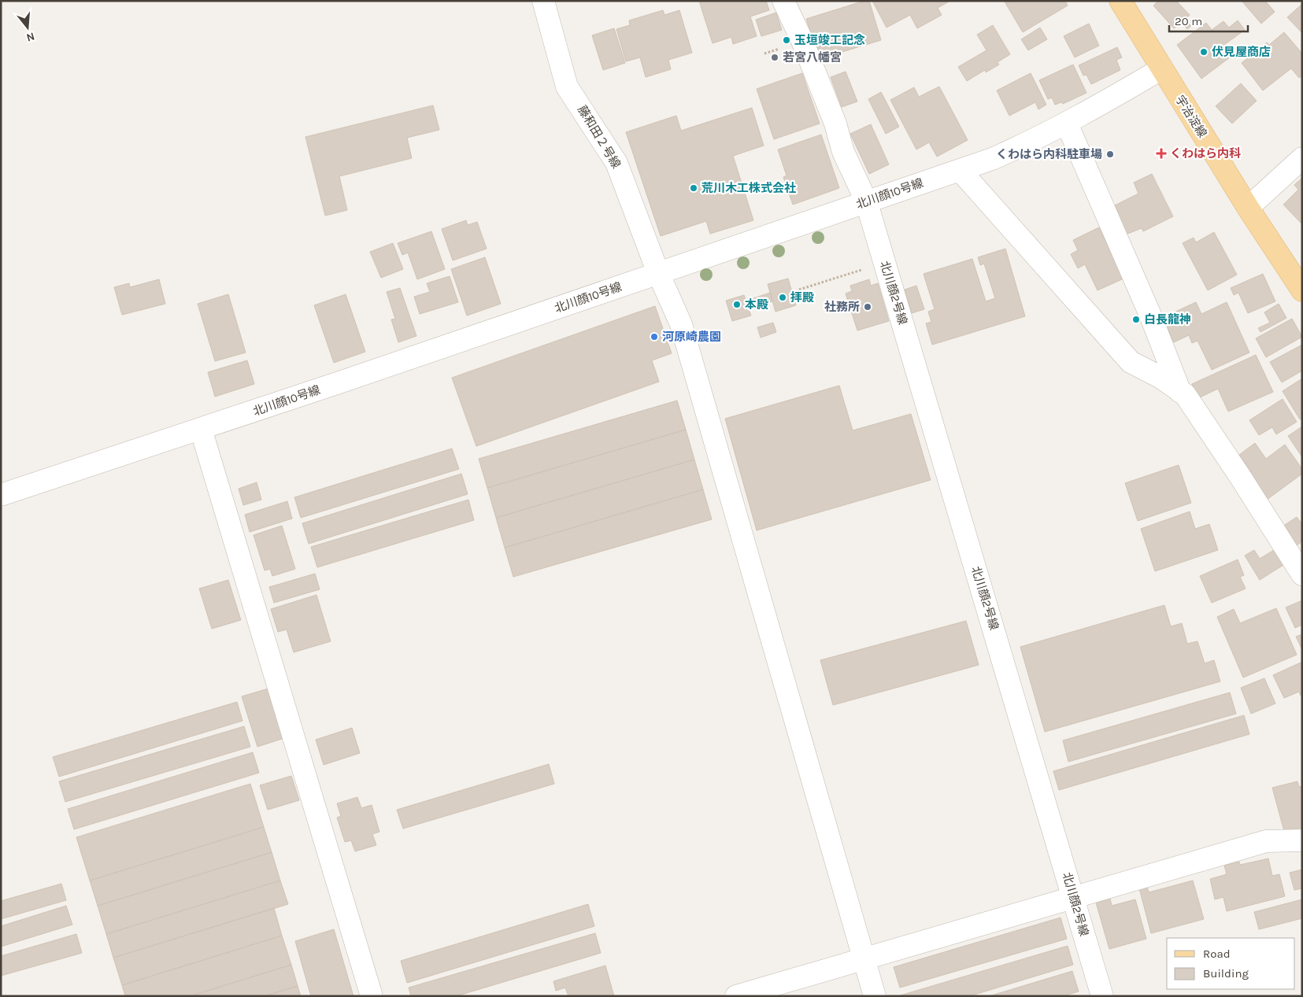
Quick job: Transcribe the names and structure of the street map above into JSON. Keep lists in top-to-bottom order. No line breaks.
{"streets":{"main road":["宇治淀線"],"street":["藤和田２号線","北川顔10号線","北川顔2号線"]},"crossings":[["宇治淀線","北川顔10号線"],["藤和田２号線","北川顔10号線"],["北川顔10号線","北川顔2号線"]],"places":{"other":["玉垣竣工記念","伏見屋商店","若宮八幡宮","くわはら内科駐車場","荒川木工株式会社","拝殿","本殿","社務所","白長龍神","河原崎農園"],"health":["くわはら内科"]},"legend":["Road","Building"],"scale_bar":"20 m","north":"bottom"}
